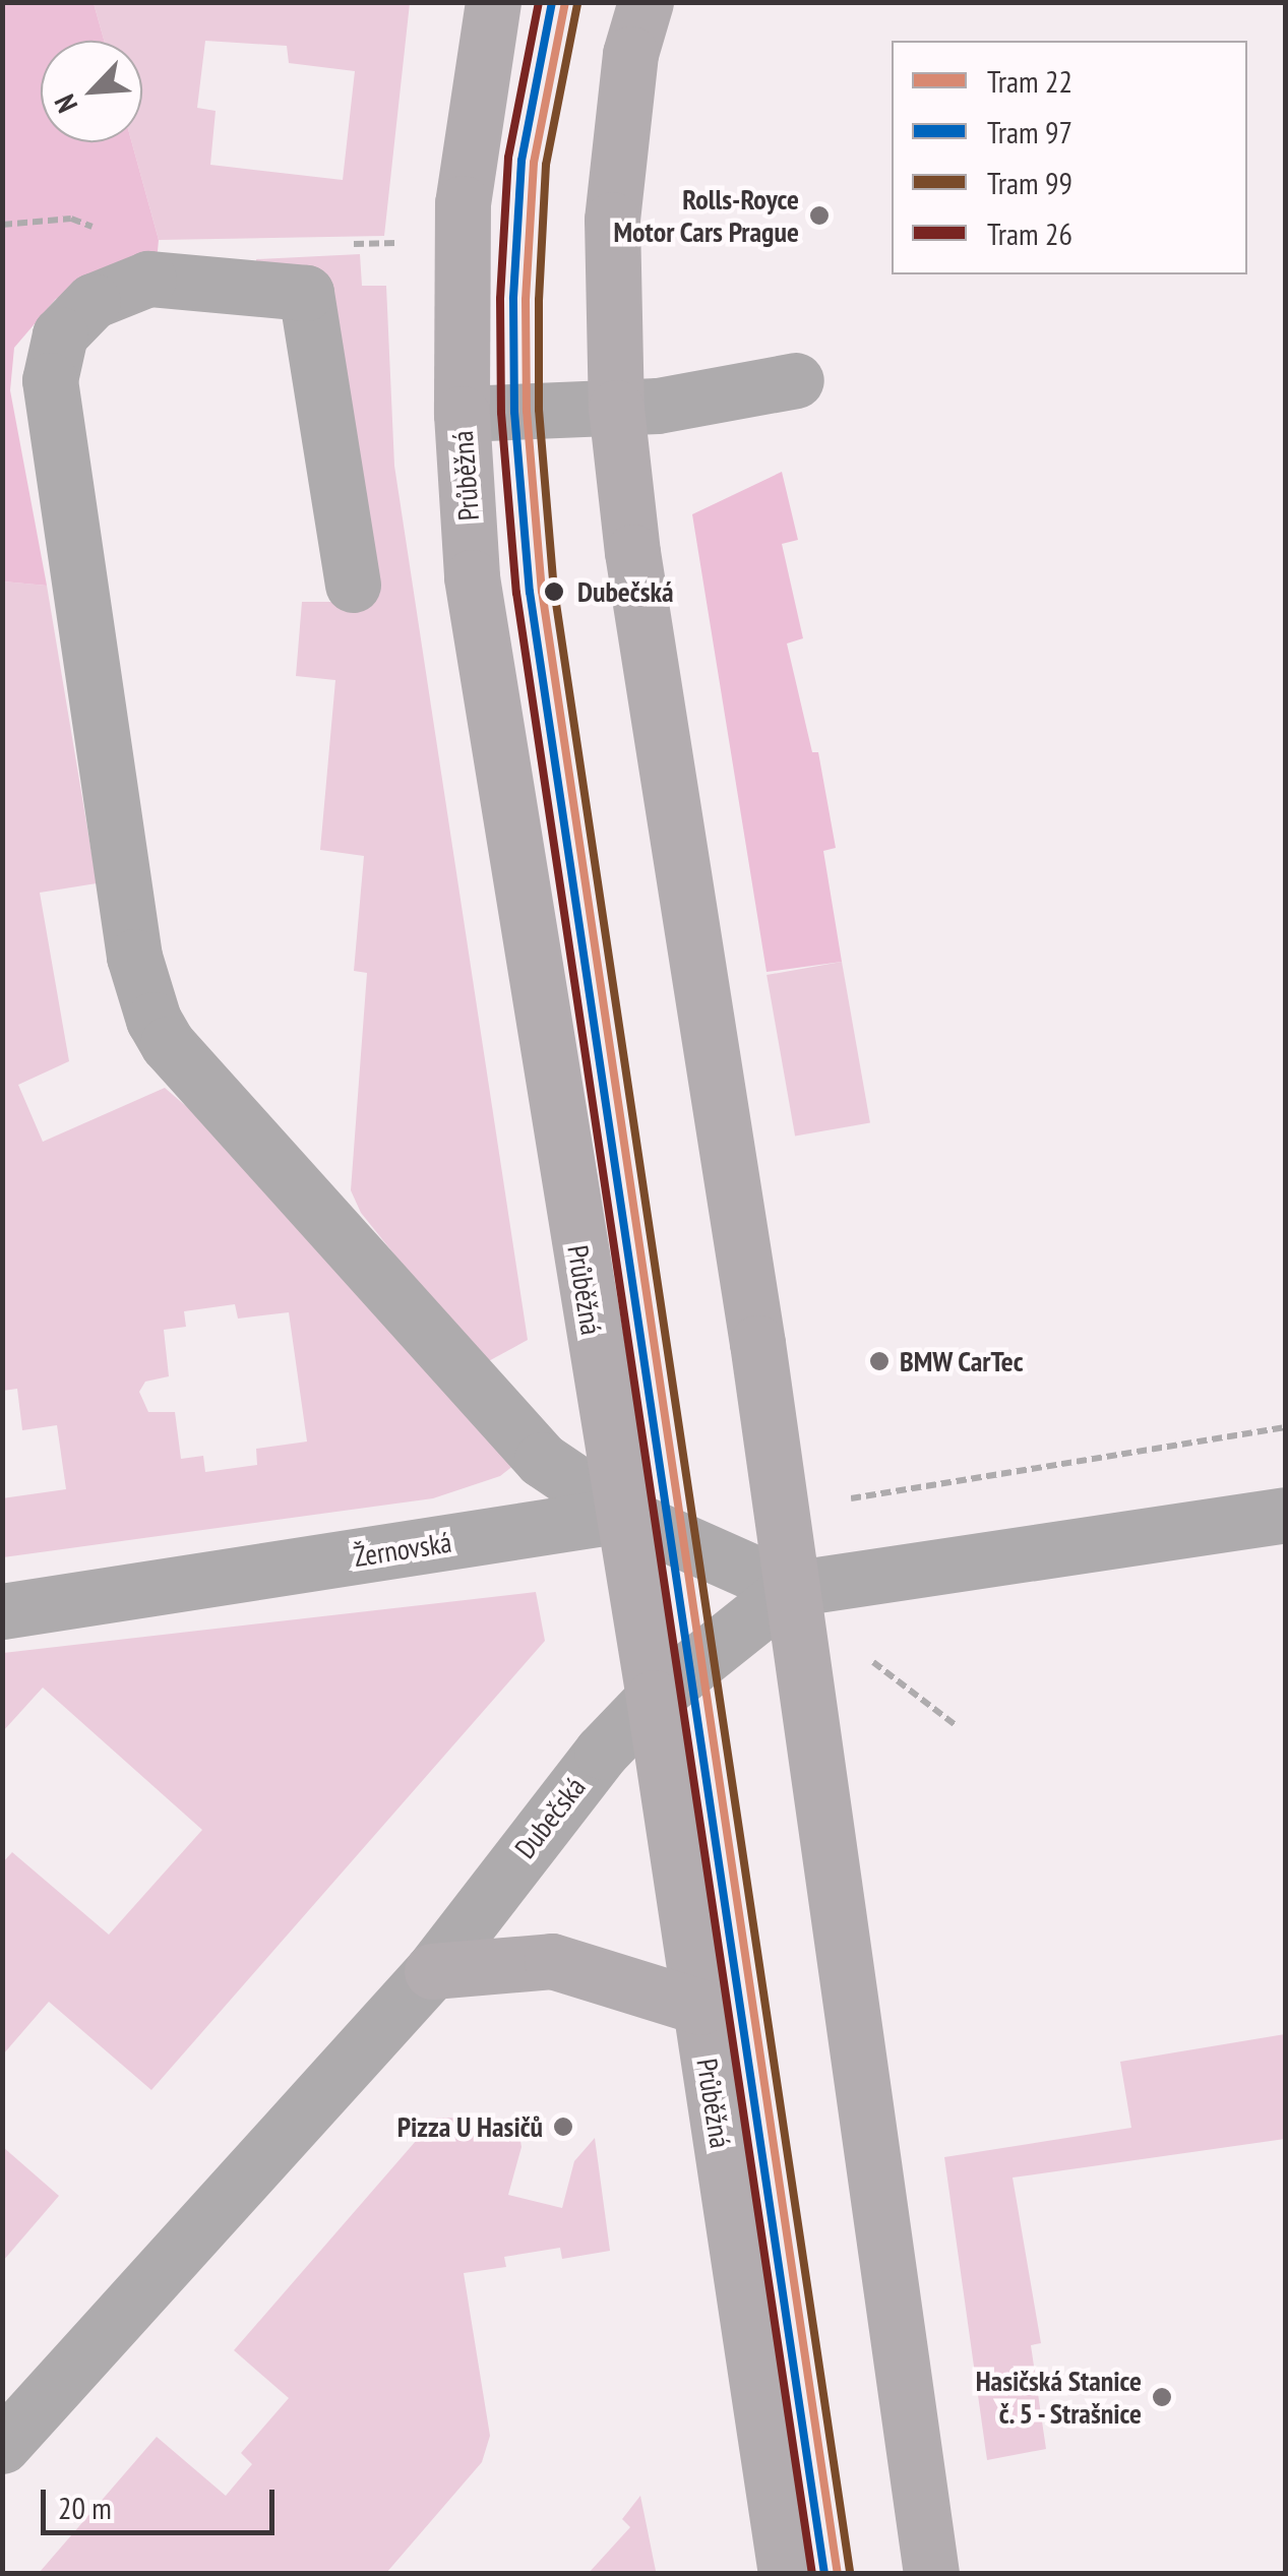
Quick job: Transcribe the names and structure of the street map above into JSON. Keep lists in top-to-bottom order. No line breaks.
{"streets":{"main road":["Průběžná"],"street":["Žernovská","Dubečská"]},"crossings":[["Průběžná","Žernovská"],["Průběžná","Dubečská"]],"places":["Rolls-Royce Motor Cars Prague","Dubečská","BMW CarTec","Pizza U Hasičů","Hasičská Stanice č. 5 - Strašnice"],"lines":["tram line 22","tram line 97","tram line 26","tram line 99"],"legend":["Tram 22","Tram 97","Tram 99","Tram 26"],"scale_bar":"20 m","north":"bottom left"}
